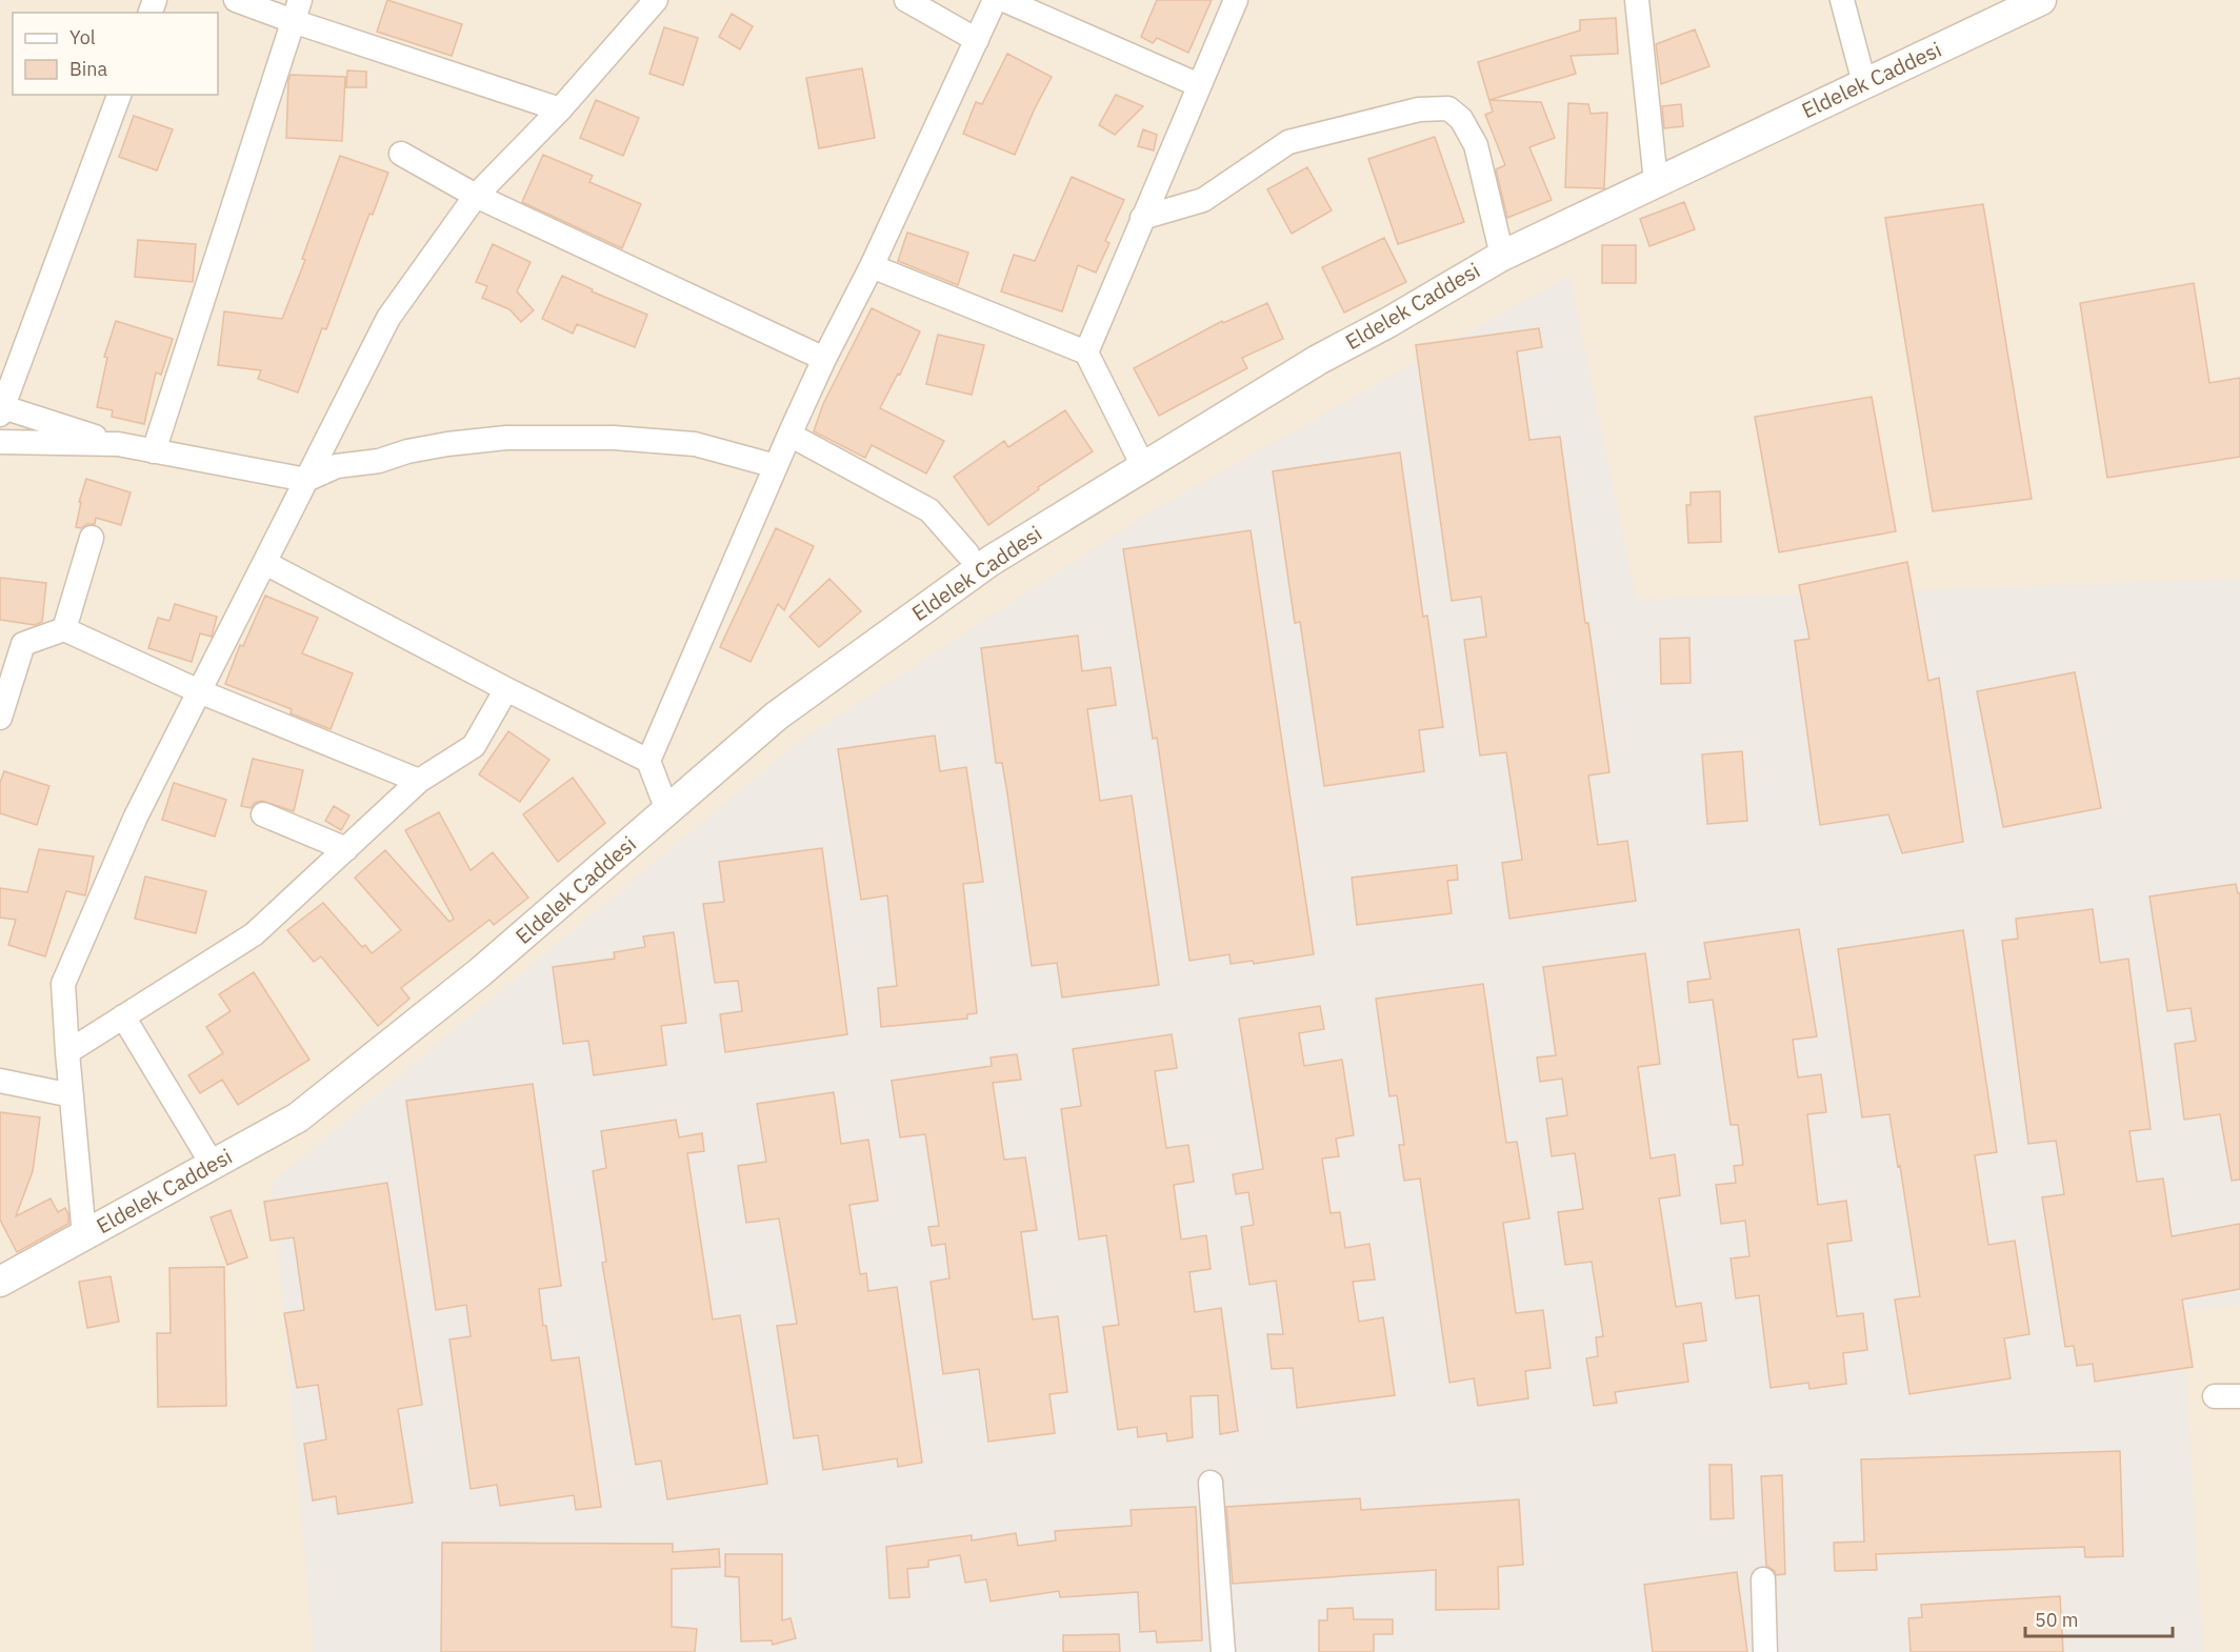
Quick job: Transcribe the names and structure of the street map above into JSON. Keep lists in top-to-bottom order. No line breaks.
{"streets":{"street":["Eldelek Caddesi"]},"legend":["Yol","Bina"],"scale_bar":"50 m"}
